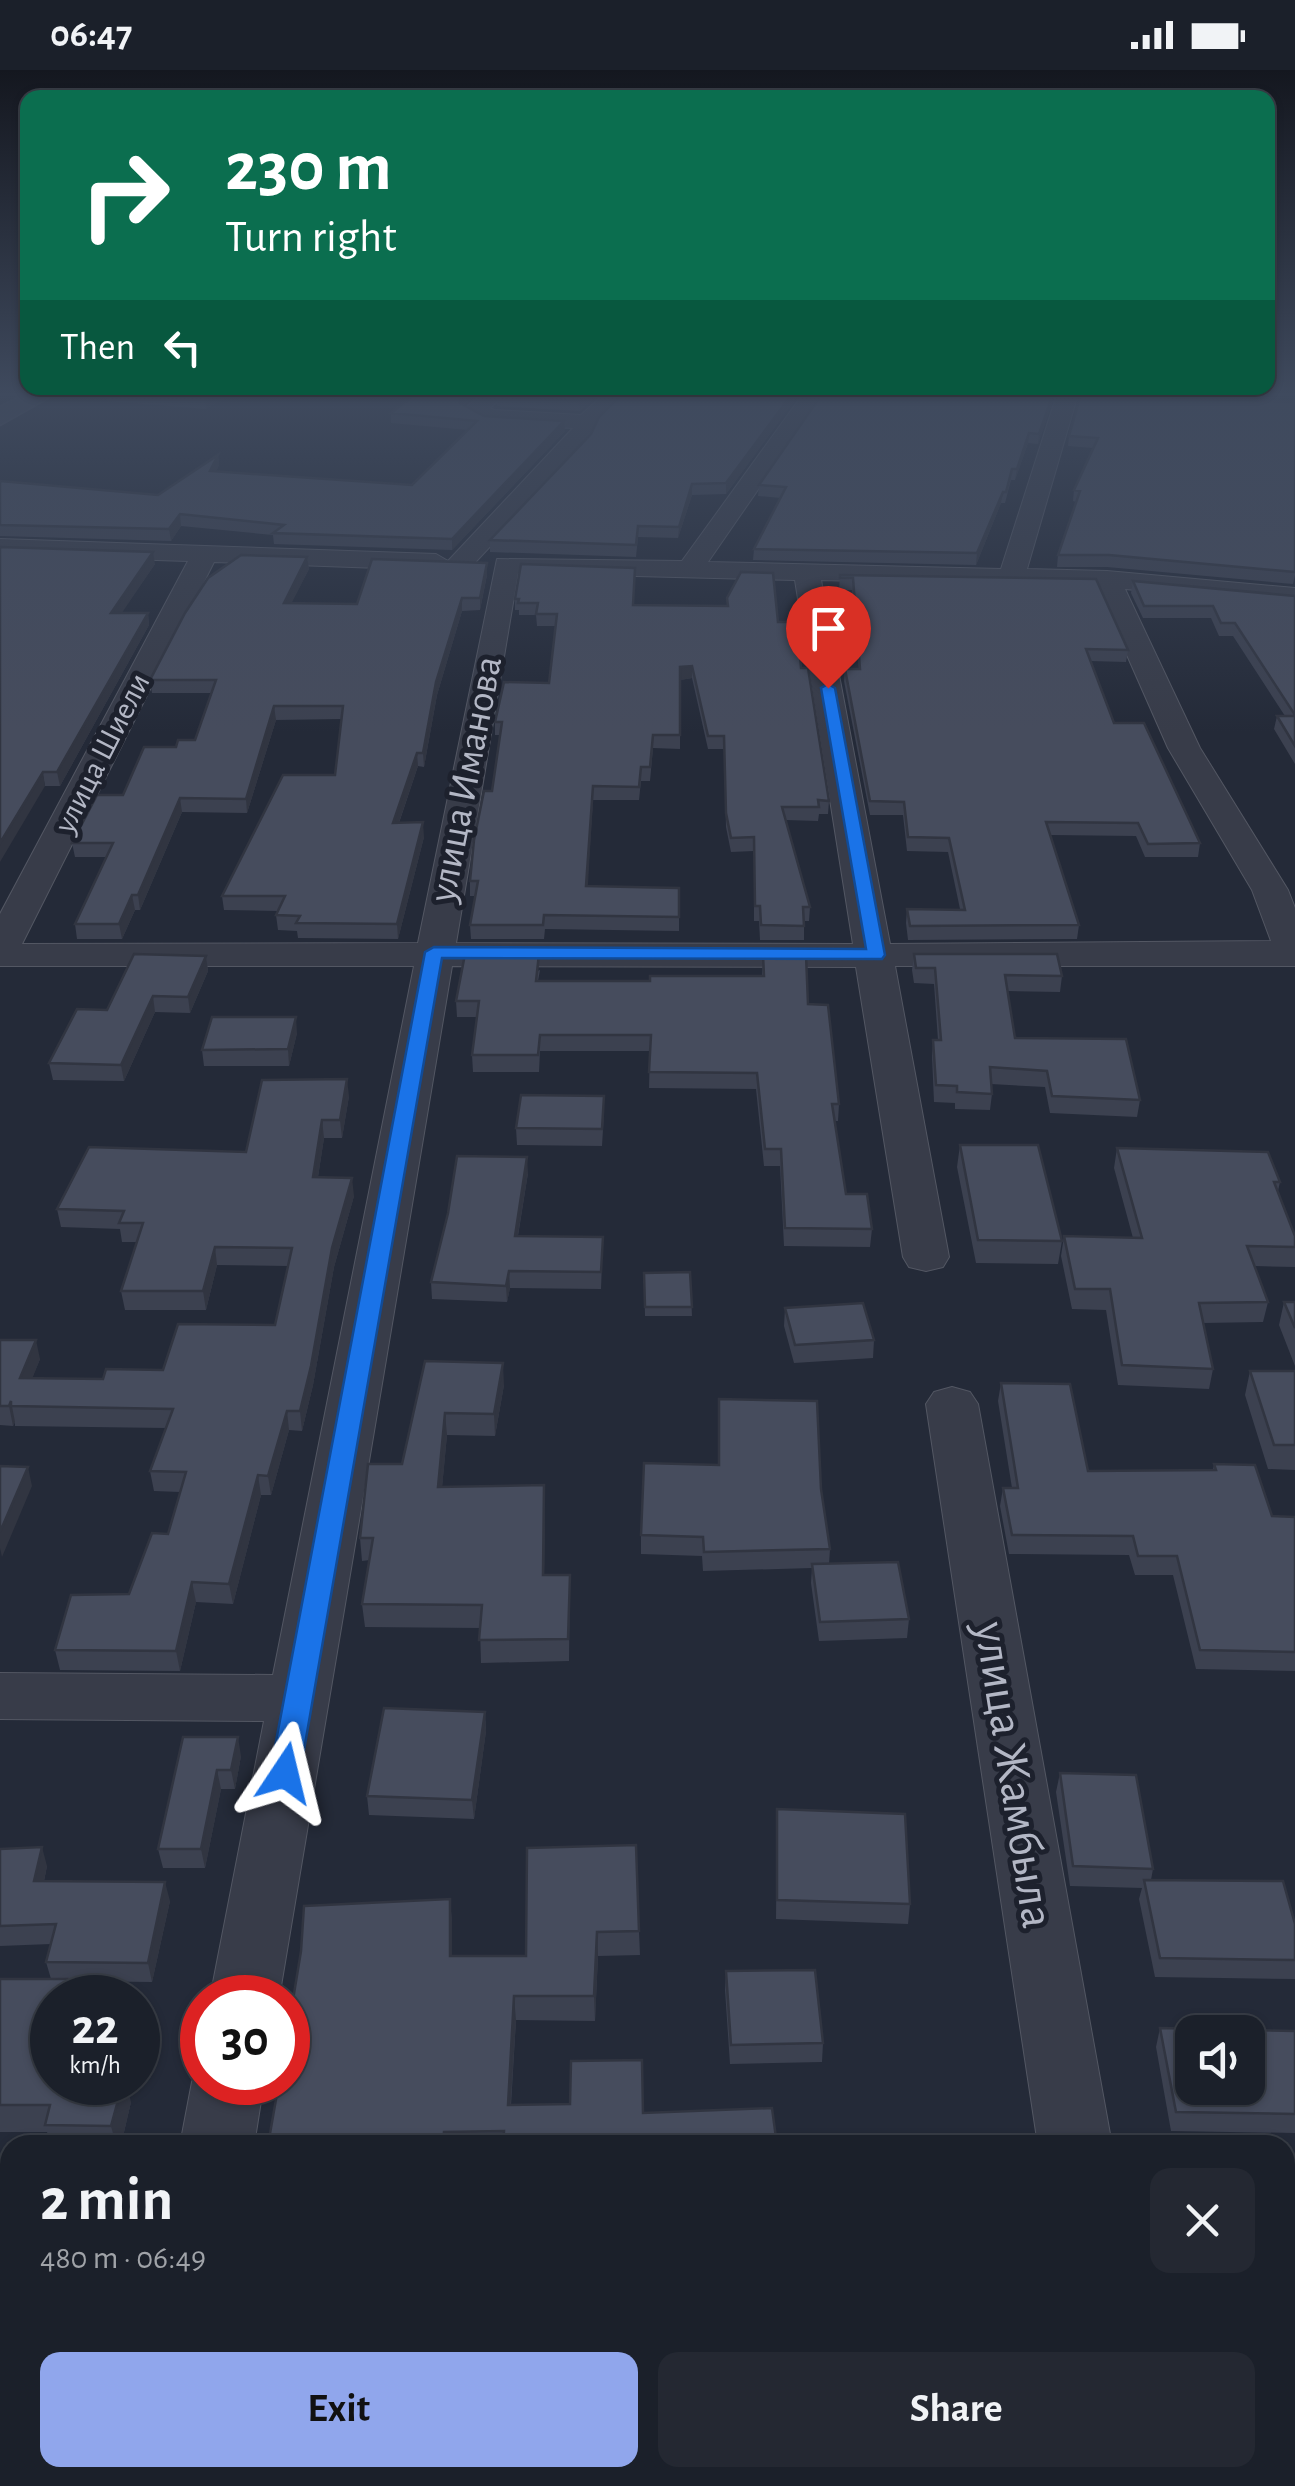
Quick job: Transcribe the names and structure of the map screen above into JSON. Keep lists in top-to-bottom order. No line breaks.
{"streets":{"street":["улица Шиели","улица Иманова","улица Жамбыла"]},"page":{"status":"06:47","turn":["230 m","Turn right"],"then":"Then","speed":"22 km/h","limit":"30","heading":["2 min","480 m · 06:49"],"buttons":["Exit","Share"]}}
